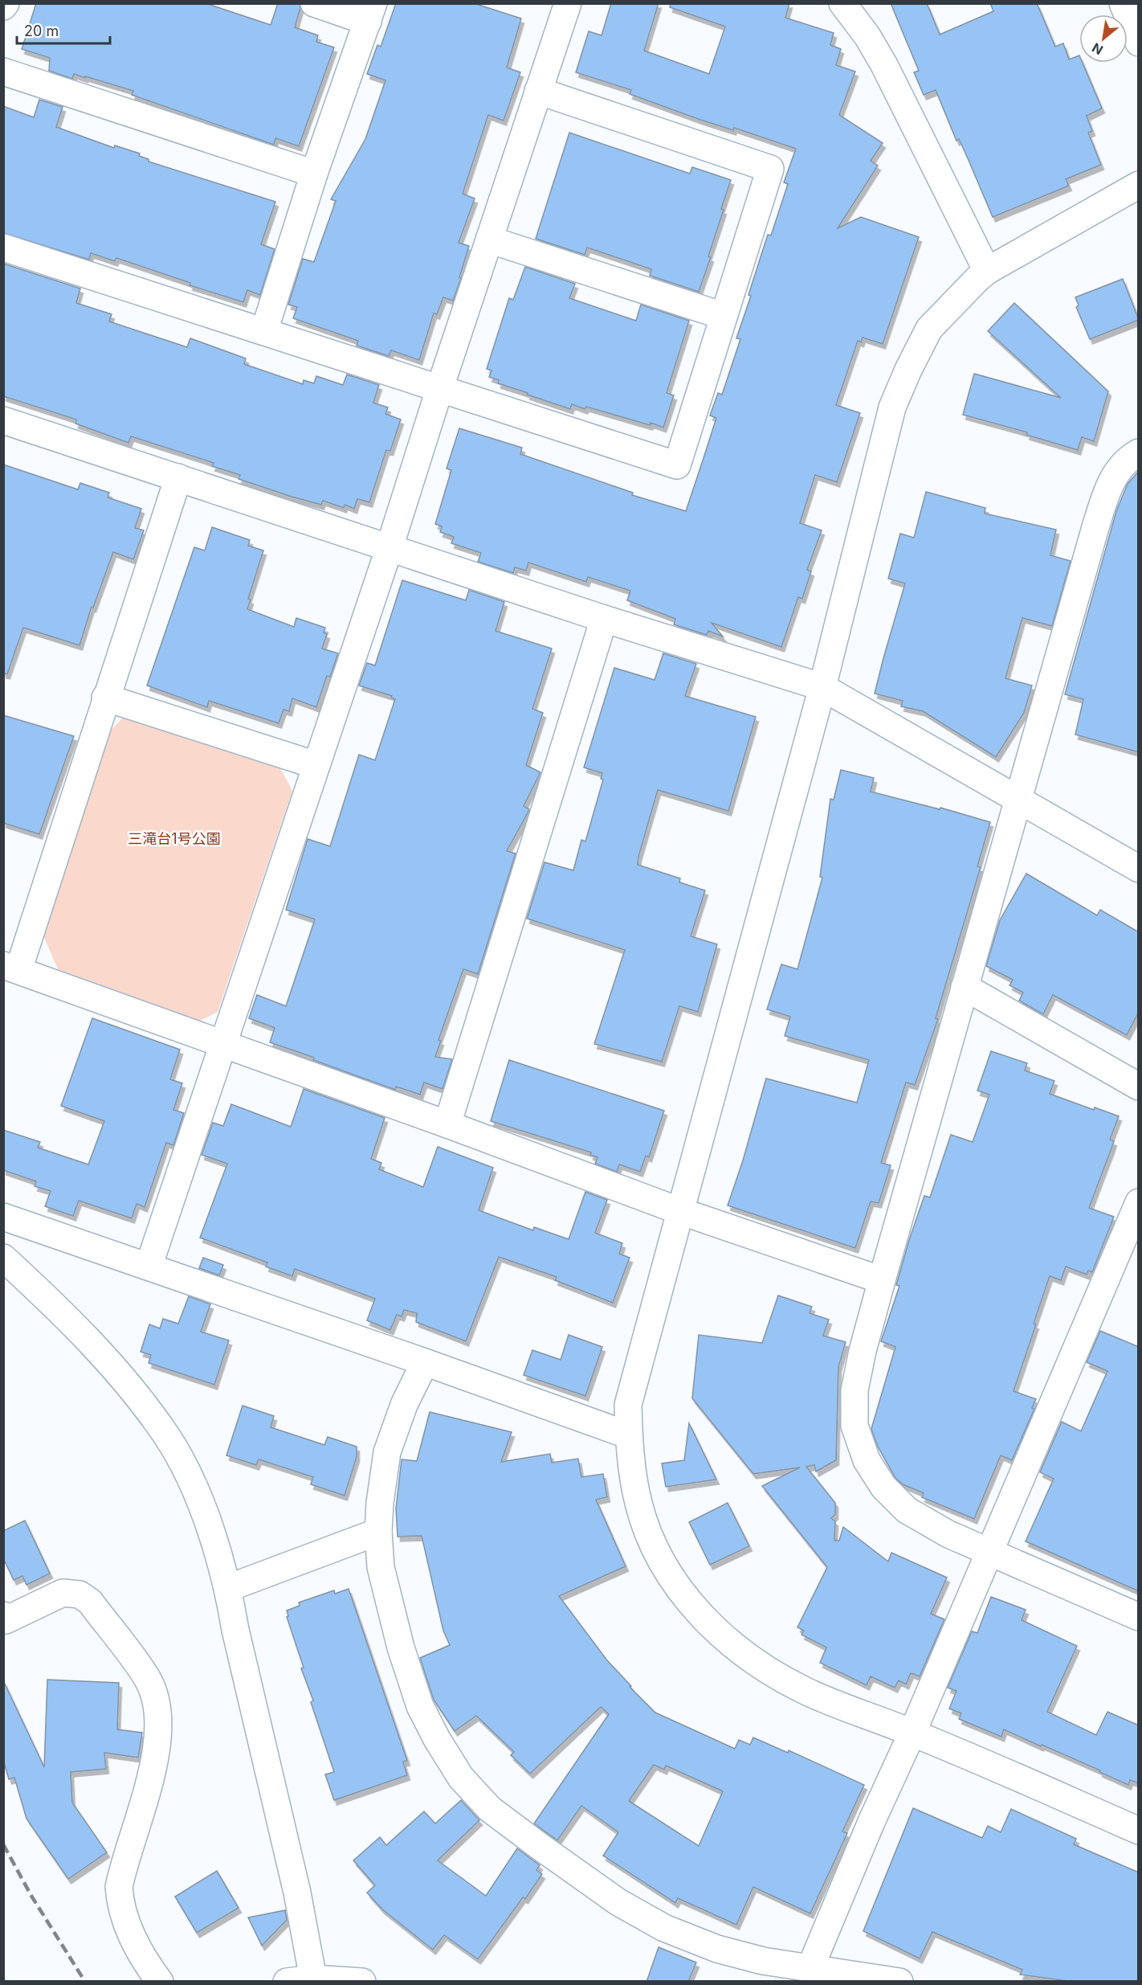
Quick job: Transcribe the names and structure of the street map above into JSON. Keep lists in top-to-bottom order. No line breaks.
{"parks":["三滝台1号公園"],"scale_bar":"20 m","north":"bottom left"}
